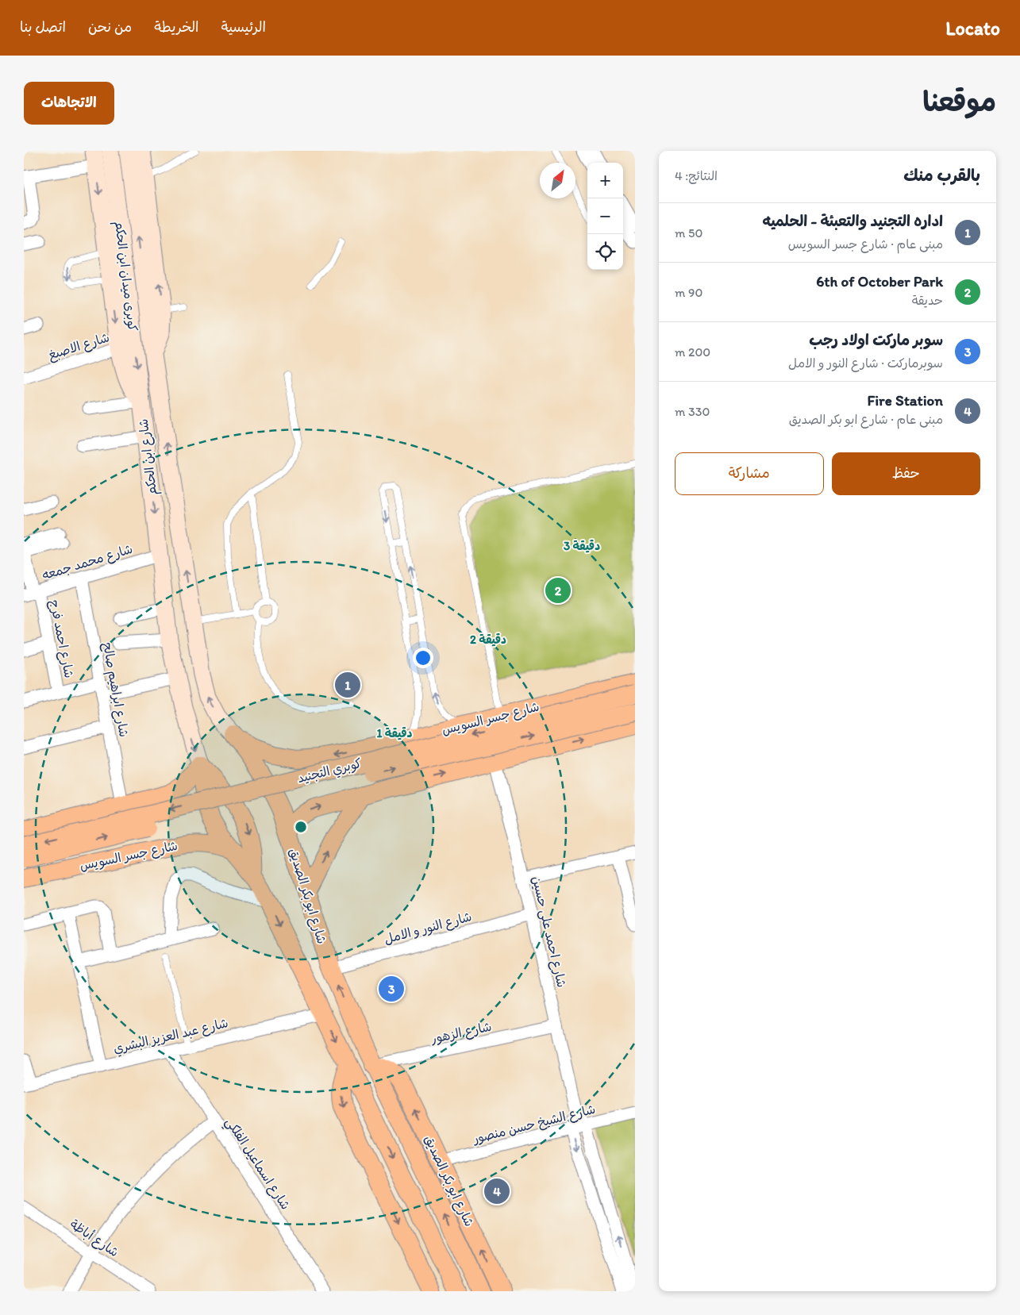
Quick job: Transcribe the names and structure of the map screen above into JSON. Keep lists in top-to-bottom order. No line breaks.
{"streets":{"main road":["كوبرى ميدان ابن الحكم","شارع ابن الحكم","شارع جسر السويس","كوبري التجنيد","شارع ابو بكر الصديق"],"street":["شارع الاصبغ","شارع محمد جمعه","شارع احمد فرج","شارع ابراهيم صالح","شارع النور و الامل","شارع احمد على حسين","شارع الزهور","شارع عبد العزيز البشري","شارع الشيخ حسن منصور","شارع اسماعيل الفلكي","شارع أباظة"]},"crossings":[["كوبرى ميدان ابن الحكم","شارع ابن الحكم"],["شارع الاصبغ","شارع ابن الحكم"],["شارع ابن الحكم","شارع محمد جمعه"],["شارع ابن الحكم","شارع جسر السويس"],["شارع ابن الحكم","شارع ابو بكر الصديق"],["شارع محمد جمعه","شارع احمد فرج"],["شارع محمد جمعه","شارع ابراهيم صالح"],["شارع جسر السويس","شارع ابو بكر الصديق"],["شارع ابو بكر الصديق","شارع النور و الامل"],["شارع ابو بكر الصديق","شارع الزهور"],["شارع ابو بكر الصديق","شارع الشيخ حسن منصور"],["شارع النور و الامل","شارع احمد على حسين"],["شارع احمد على حسين","شارع الزهور"],["شارع احمد على حسين","شارع الشيخ حسن منصور"],["شارع عبد العزيز البشري","شارع اسماعيل الفلكي"]],"north":"top right","page":{"header":"Locato","nav":["الرئيسية","الخريطة","من نحن","اتصل بنا"],"title":"موقعنا","buttons":["الاتجاهات",["حفظ","مشاركة"]],"heading":["بالقرب منك","النتائج: 4"],"map_buttons":["+","−"],"list":[{"mark":"1","name":"اداره التجنيد والتعبئة - الحلميه","note":"مبنى عام · شارع جسر السويس","value":"50 m"},{"mark":"2","name":"6th of October Park","note":"حديقة","value":"90 m"},{"mark":"3","name":"سوبر ماركت اولاد رجب","note":"سوبرماركت · شارع النور و الامل","value":"200 m"},{"mark":"4","name":"Fire Station","note":"مبنى عام · شارع ابو بكر الصديق","value":"330 m"}],"pins":["2","1","3","4"]},"rings":["3 دقيقة","2 دقيقة","1 دقيقة"]}
